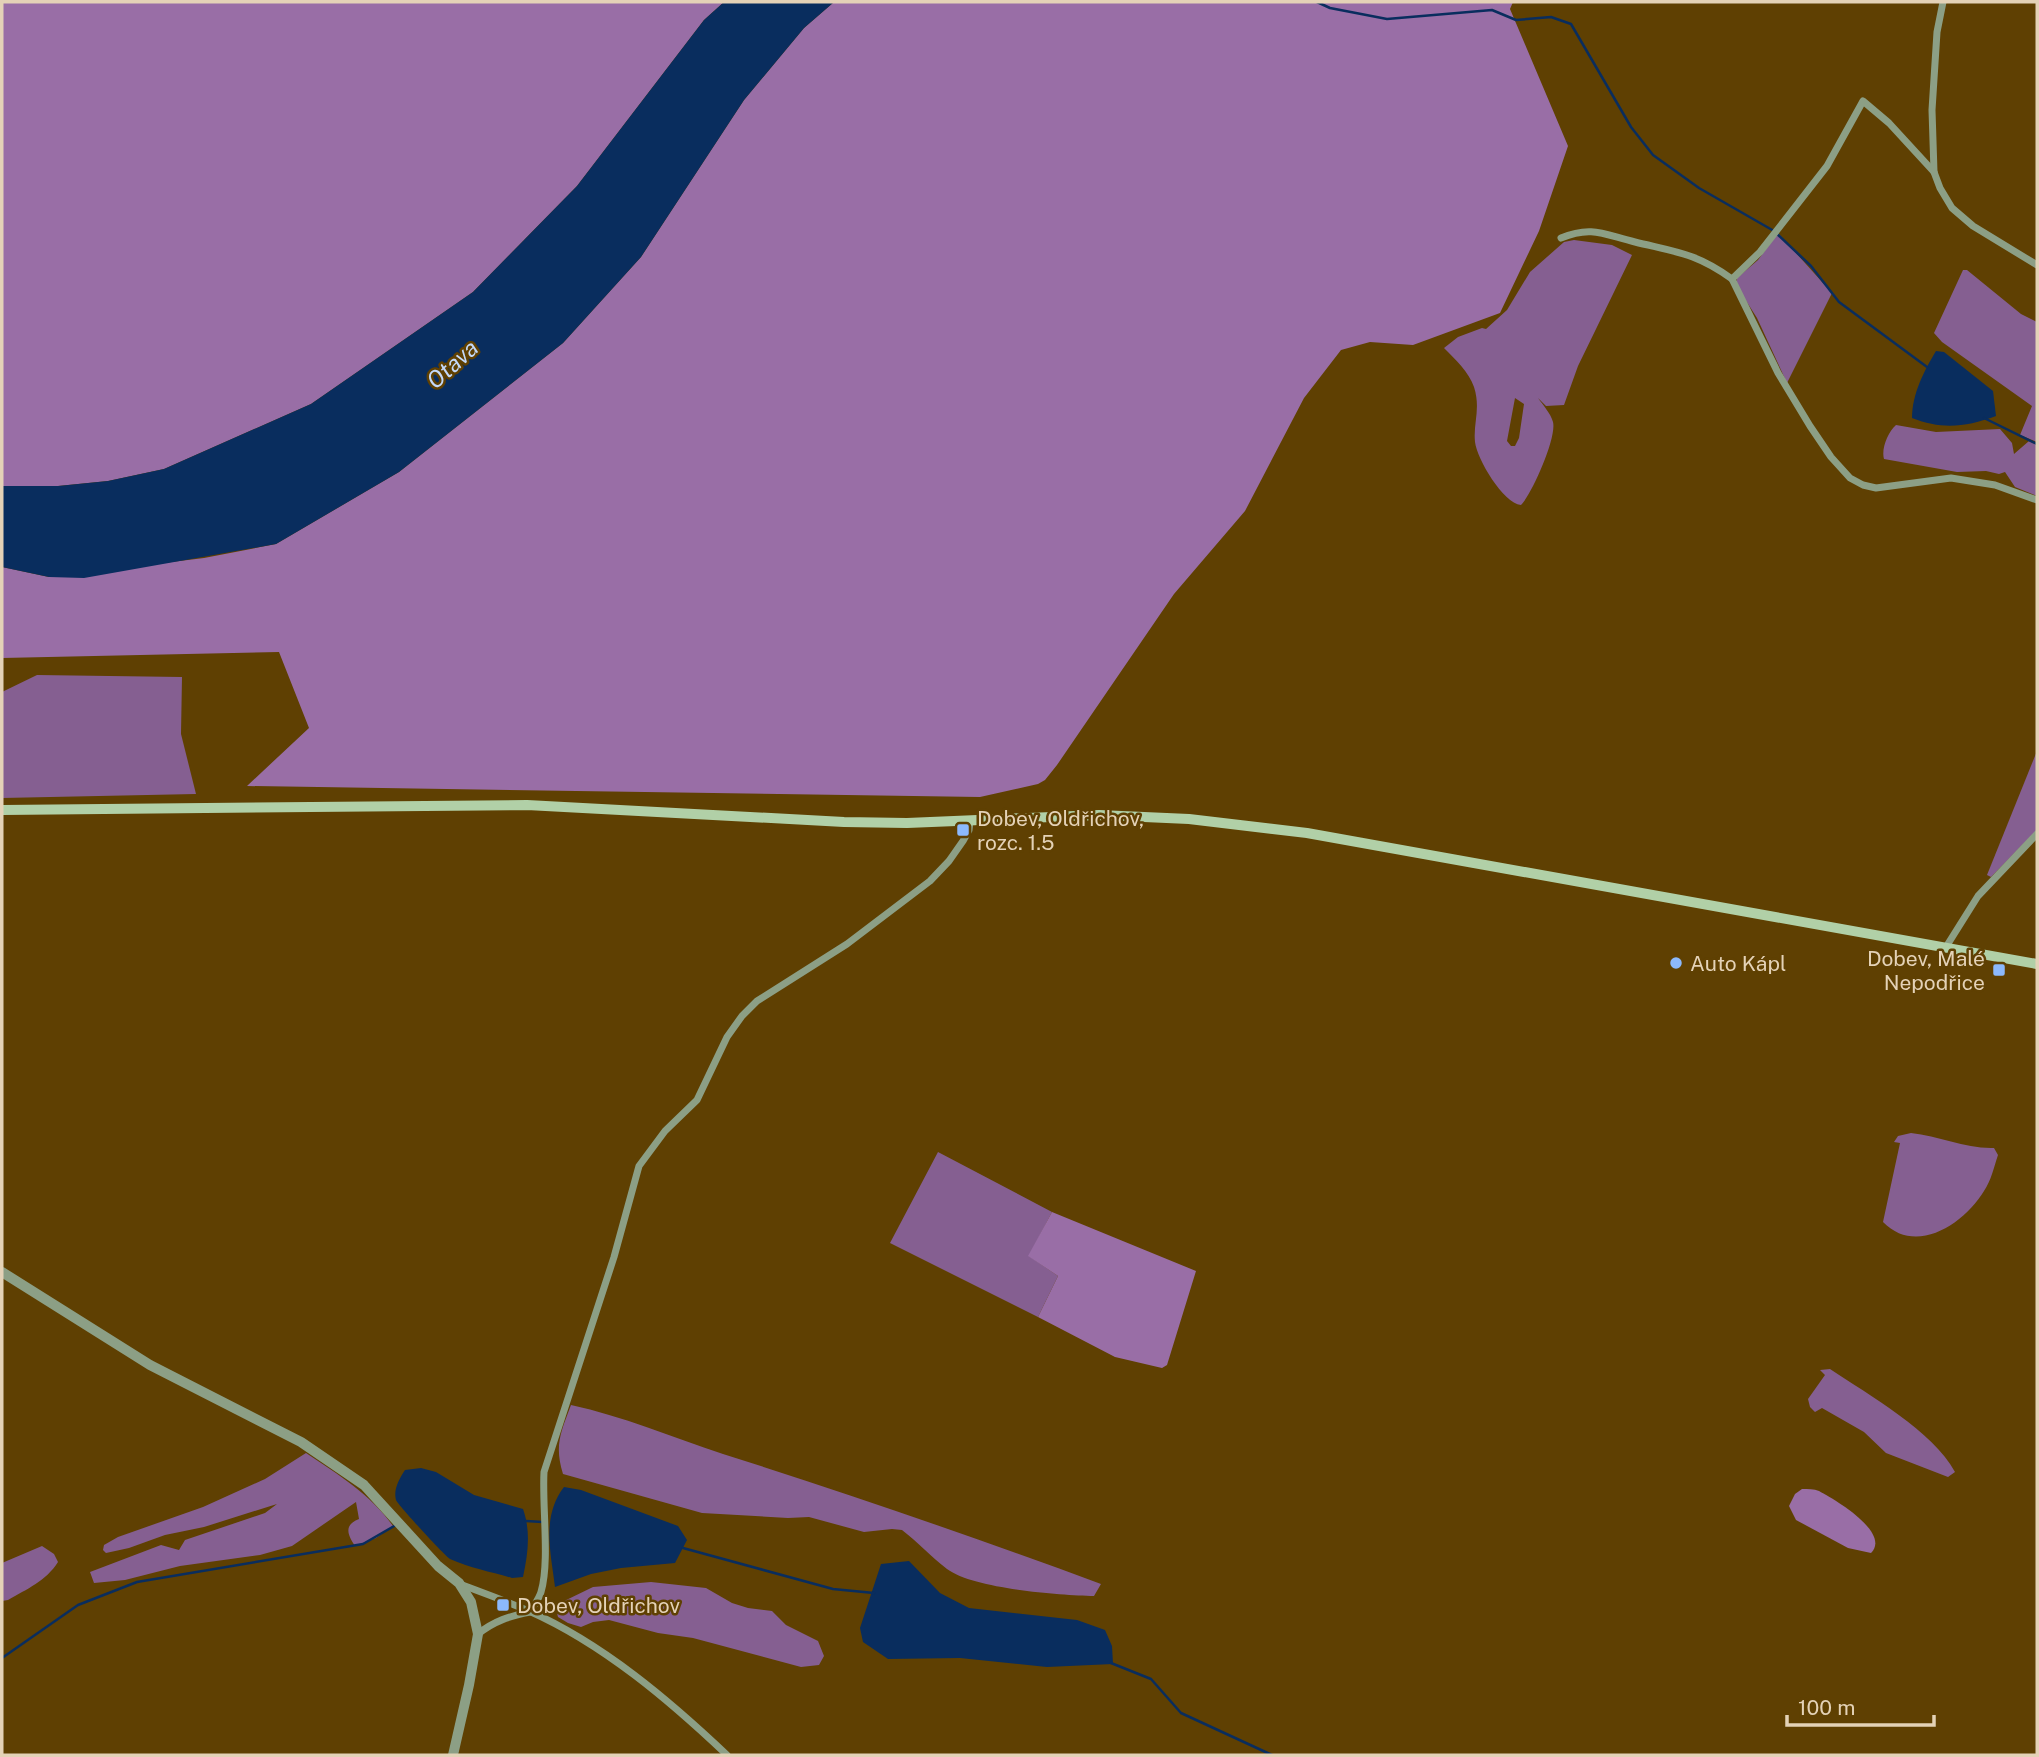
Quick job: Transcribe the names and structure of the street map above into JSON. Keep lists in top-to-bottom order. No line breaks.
{"water":["Otava"],"places":{"transit":["Dobev, Oldřichov, rozc. 1.5","Dobev, Malé Nepodřice","Dobev, Oldřichov"],"other":["Auto Kápl"]},"scale_bar":"100 m"}
